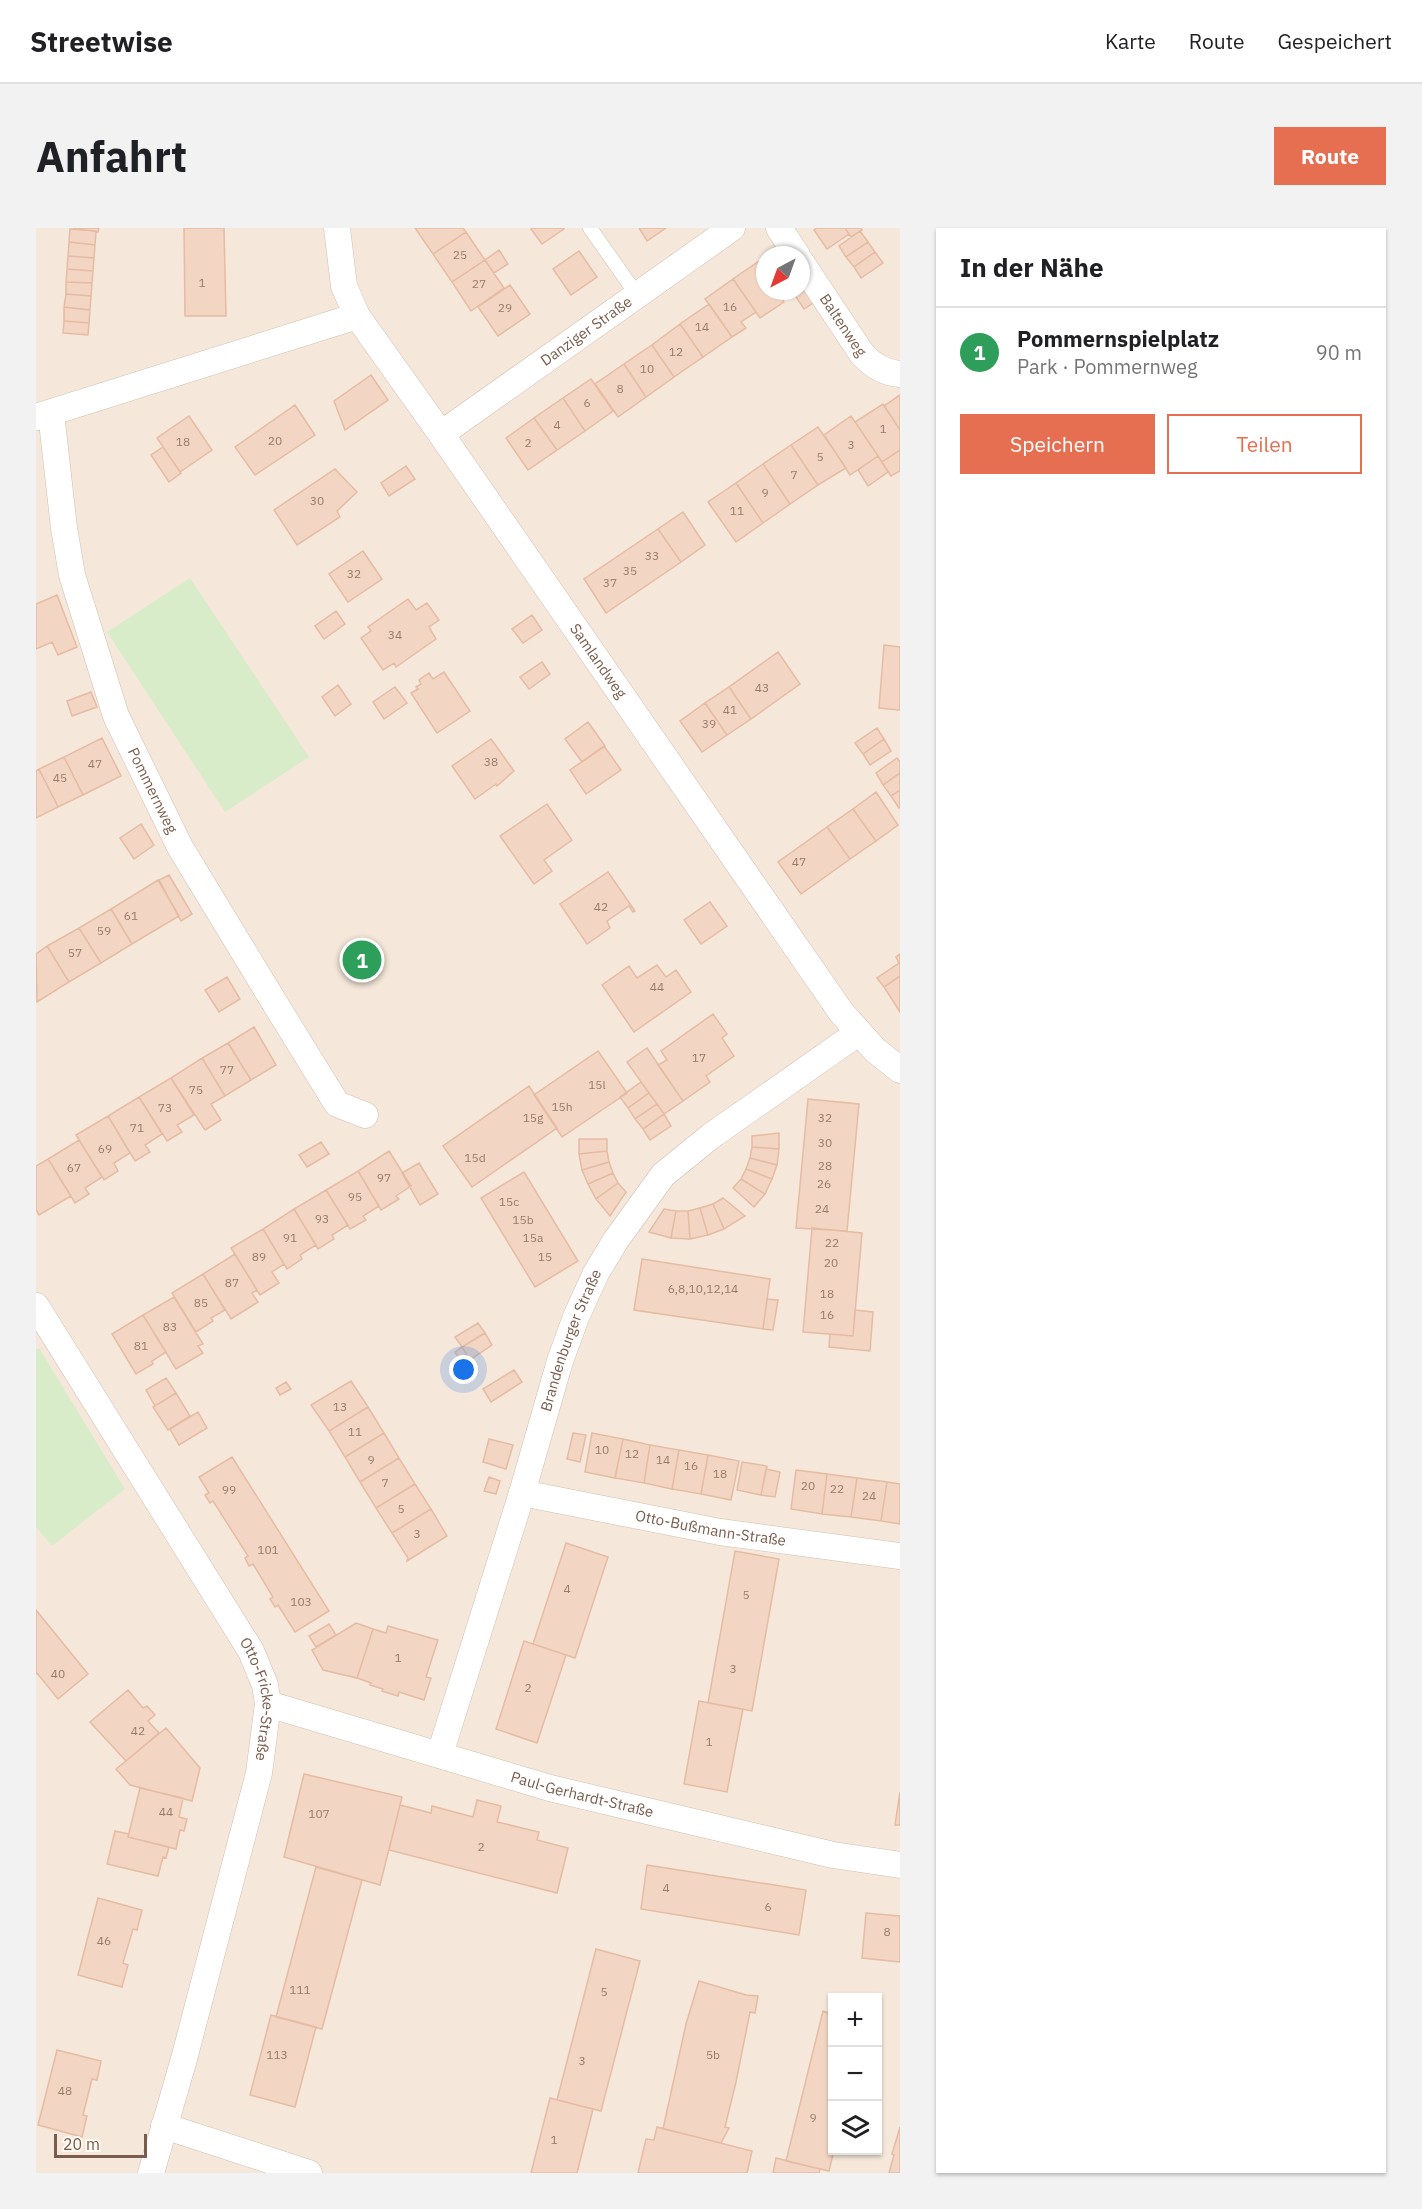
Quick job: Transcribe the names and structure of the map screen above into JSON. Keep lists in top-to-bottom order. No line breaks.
{"streets":{"street":["Baltenweg","Danziger Straße","Samlandweg","Pommernweg","Brandenburger Straße","Otto-Bußmann-Straße","Otto-Fricke-Straße","Paul-Gerhardt-Straße"]},"crossings":[["Danziger Straße","Samlandweg"],["Samlandweg","Pommernweg"],["Samlandweg","Brandenburger Straße"],["Brandenburger Straße","Otto-Bußmann-Straße"],["Brandenburger Straße","Paul-Gerhardt-Straße"],["Otto-Fricke-Straße","Paul-Gerhardt-Straße"]],"house_numbers":["25","1","27","16","29","14","12","10","8","6","4","1","20","18","2","3","5","7","9","30","11","33","35","32","37","34","43","41","39","38","47","45","47","42","61","59","57","44","17","77","15l","75","15h","73","15g","32","71","30","69","15d","28","67","97","26","95","15c","24","93","15b","91","15a","22","89","15","20","87","6,8,10,12,14","18","85","16","83","81","13","11","10","12","9","14","16","18","7","20","22","99","24","5","3","101","4","5","103","1","3","40","2","42","1","44","107","2","4","6","8","46","111","5","113","5b","3","48","9","1"],"scale_bar":"20 m","north":"bottom left","page":{"header":"Streetwise","nav":["Karte","Route","Gespeichert"],"buttons":["Route",["Speichern","Teilen"]],"title":"Anfahrt","heading":"In der Nähe","list":[{"mark":"1","name":"Pommernspielplatz","note":"Park · Pommernweg","value":"90 m"}],"pins":"1","map_buttons":["+","−"],"scale":"20 m"}}
